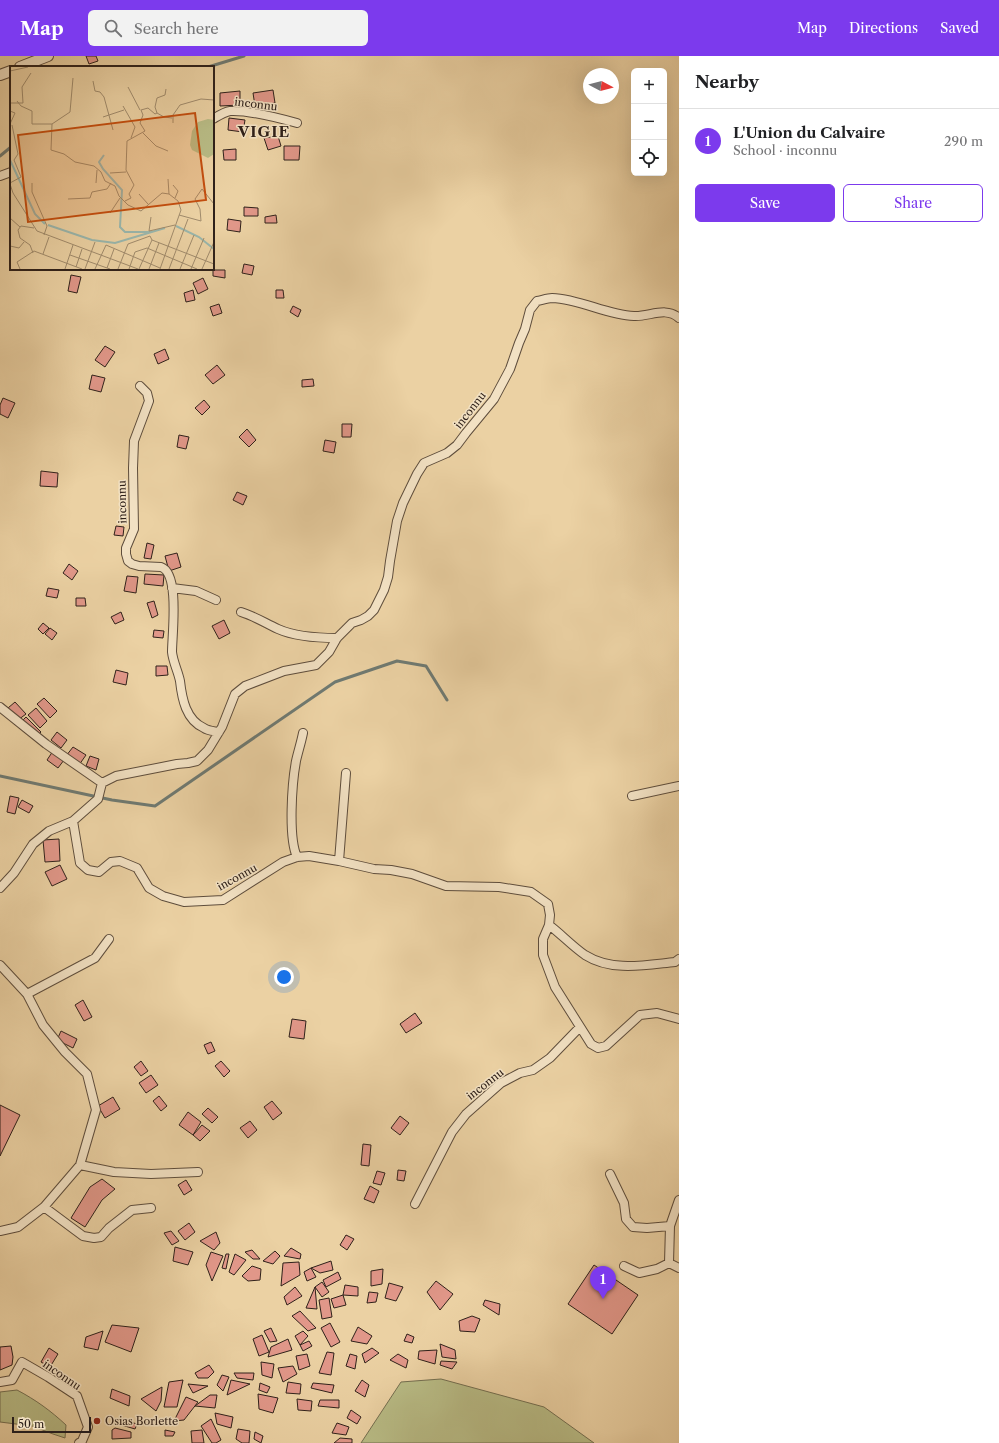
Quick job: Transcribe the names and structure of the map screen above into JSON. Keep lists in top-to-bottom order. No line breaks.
{"streets":{"street":["inconnu"]},"districts":["VIGIE"],"places":["Osias Borlette"],"scale_bar":"50 m","north":"right","page":{"header":"Map","search":"Search here","nav":["Map","Directions","Saved"],"heading":"Nearby","map_buttons":["+","−"],"list":[{"mark":"1","name":"L'Union du Calvaire","note":"School · inconnu","value":"290 m"}],"buttons":["Save","Share"],"pins":"1","scale":"50 m"}}
